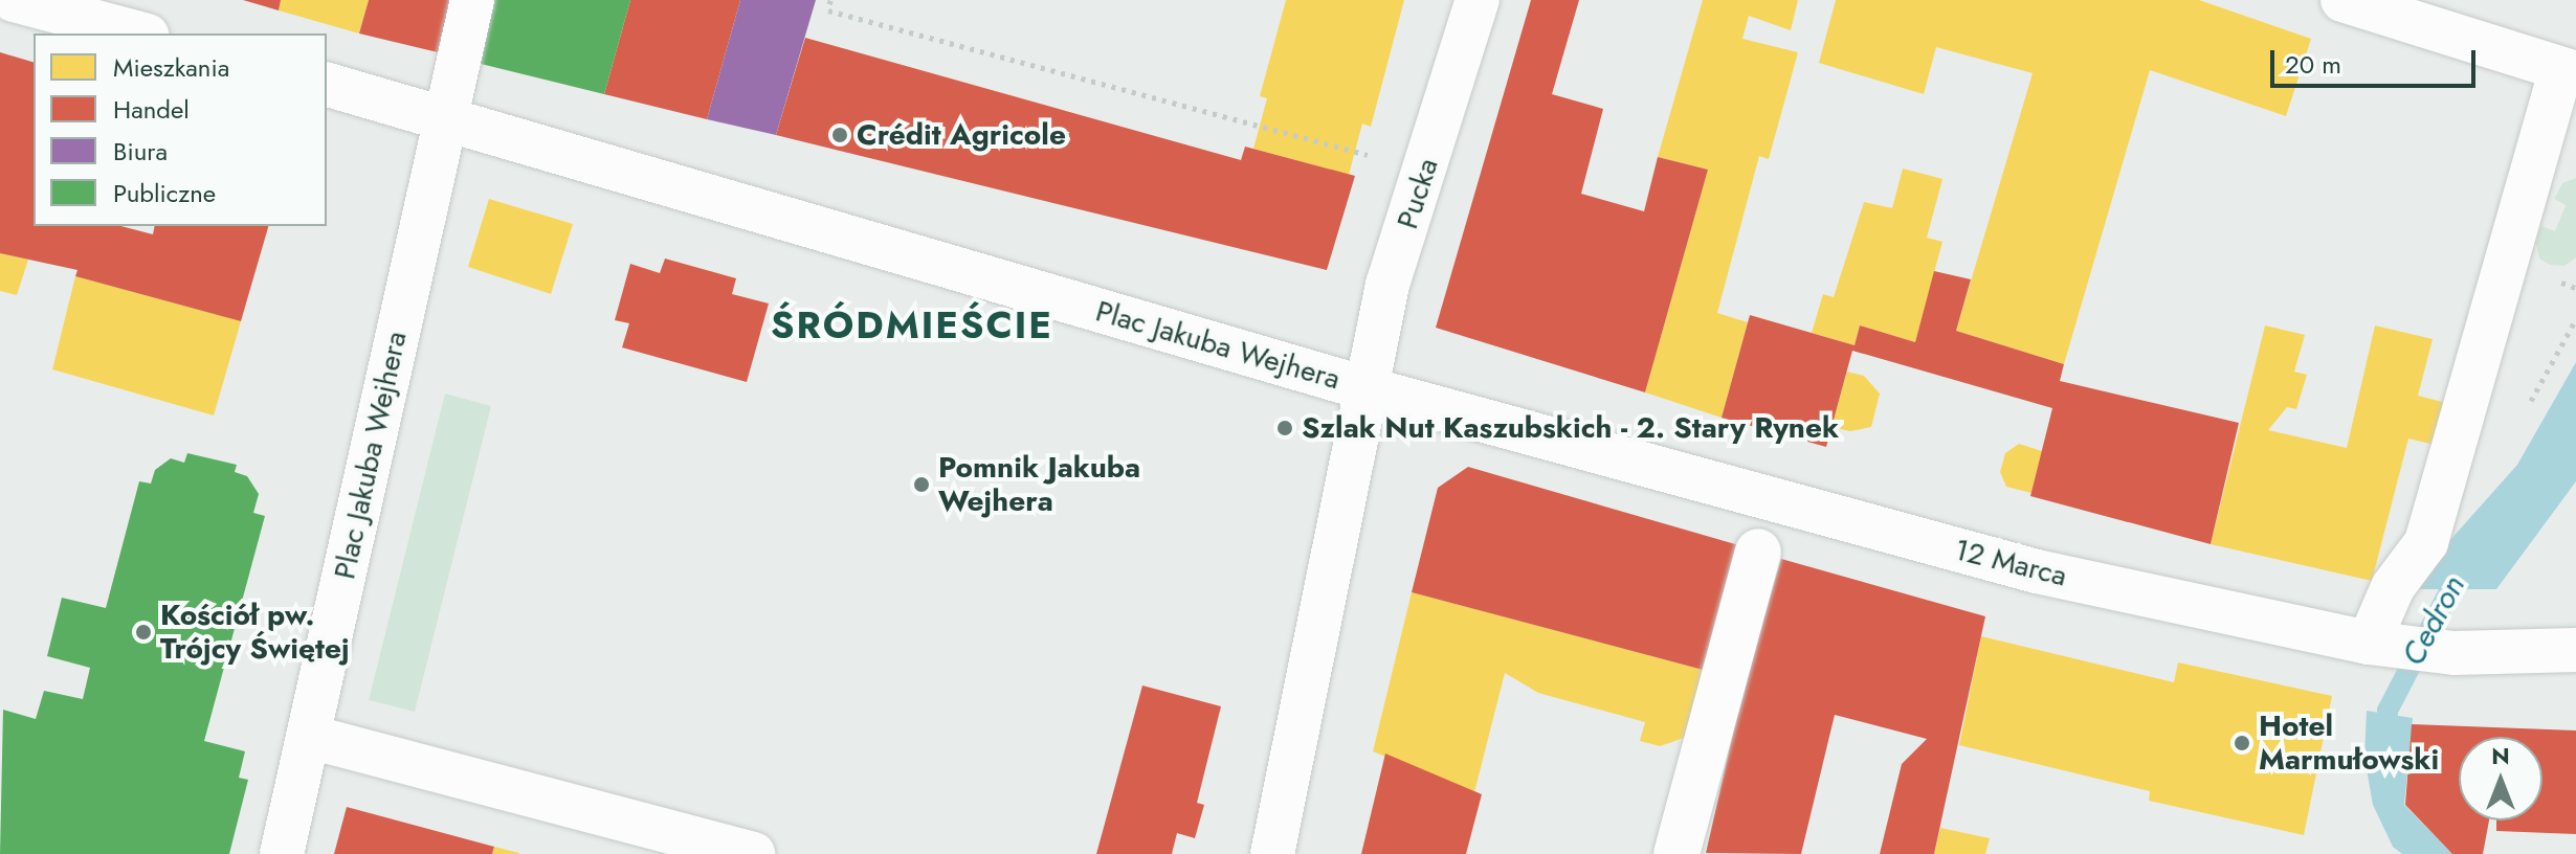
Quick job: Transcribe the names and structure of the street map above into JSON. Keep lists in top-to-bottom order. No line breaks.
{"streets":{"street":["Pucka","Plac Jakuba Wejhera","12 Marca"]},"crossings":[["Pucka","Plac Jakuba Wejhera"],["Plac Jakuba Wejhera","12 Marca"]],"districts":["ŚRÓDMIEŚCIE"],"water":["Cedron"],"places":["Crédit Agricole","Szlak Nut Kaszubskich - 2. Stary Rynek","Pomnik Jakuba Wejhera","Kościół pw. Trójcy Świętej","Hotel Marmułowski"],"legend":["Mieszkania","Handel","Biura","Publiczne"],"scale_bar":"20 m","north":"top"}
